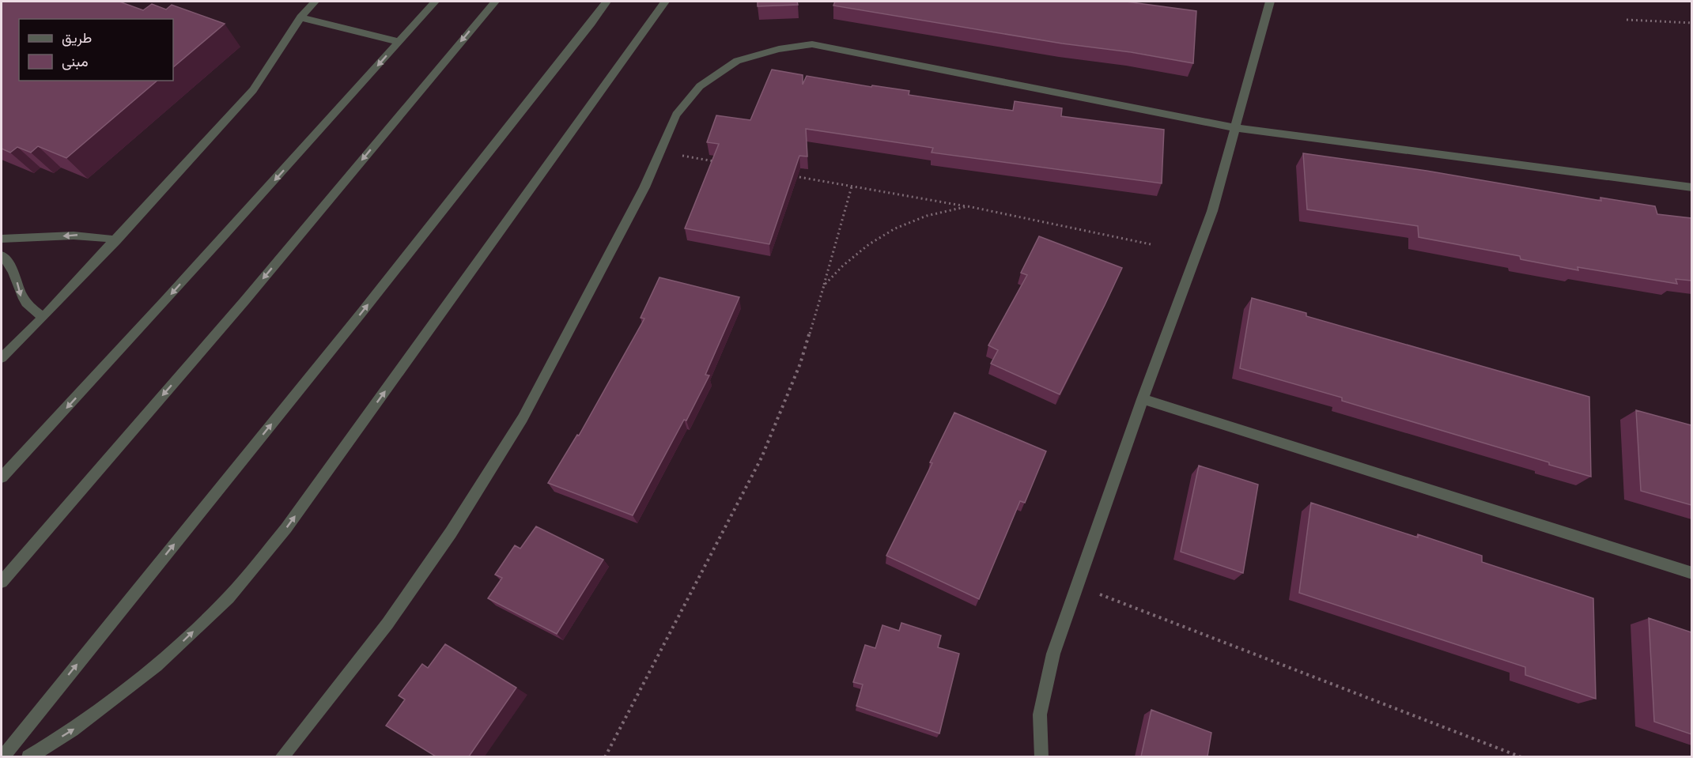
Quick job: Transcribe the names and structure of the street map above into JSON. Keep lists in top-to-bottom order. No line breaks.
{"legend":["طريق","مبنى"]}
